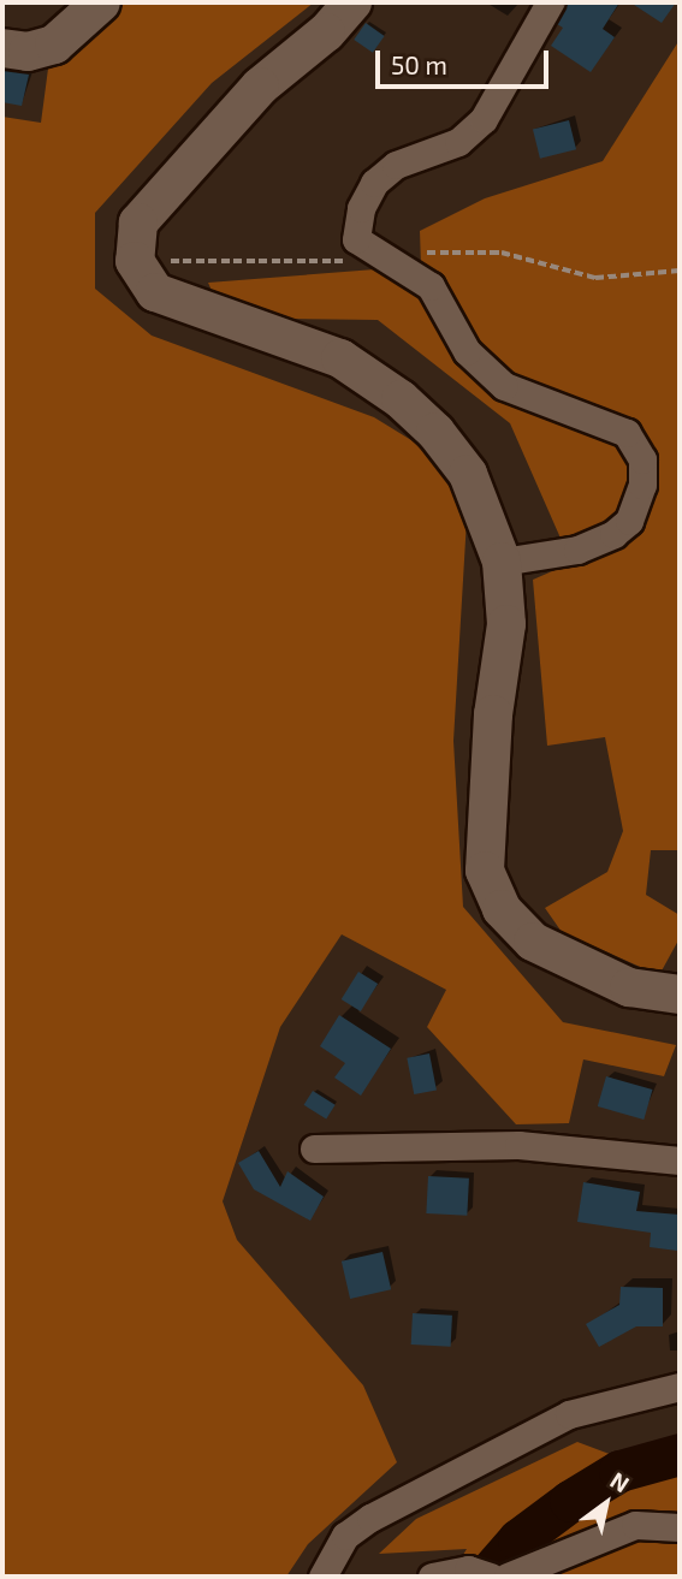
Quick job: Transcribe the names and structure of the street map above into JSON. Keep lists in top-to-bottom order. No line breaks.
{"scale_bar":"50 m","north":"top right"}
